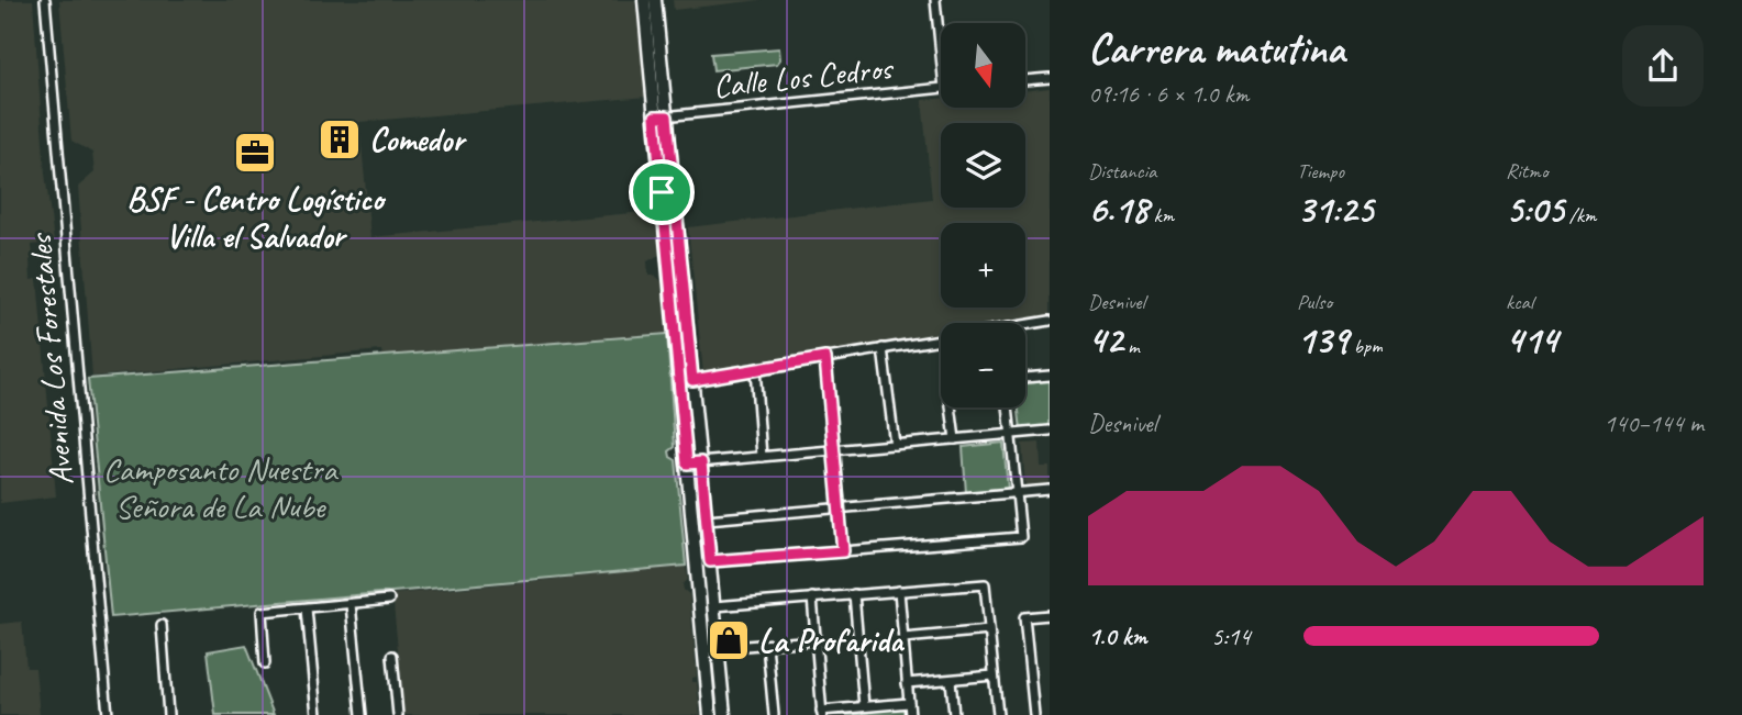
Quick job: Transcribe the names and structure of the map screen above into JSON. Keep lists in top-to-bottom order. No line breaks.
{"streets":{"street":["Calle Los Cedros","Avenida Los Forestales"]},"parks":["Camposanto Nuestra Señora de La Nube"],"places":{"building":["Comedor"],"office":["BSF - Centro Logístico Villa el Salvador"],"shop":["La Profarida"]},"north":"bottom","page":{"heading":["Carrera matutina","09:16 · 6 × 1.0 km"],"map_buttons":["+","−"],"stats":[["Distancia","6.18 km"],["Tiempo","31:25"],["Ritmo","5:05 /km"],["Desnivel","42 m"],["Pulso","139 bpm"],["kcal","414"]],"chart":["Desnivel","140–144 m"],"list":[{"name":"1.0 km","note":"5:14"}]}}
